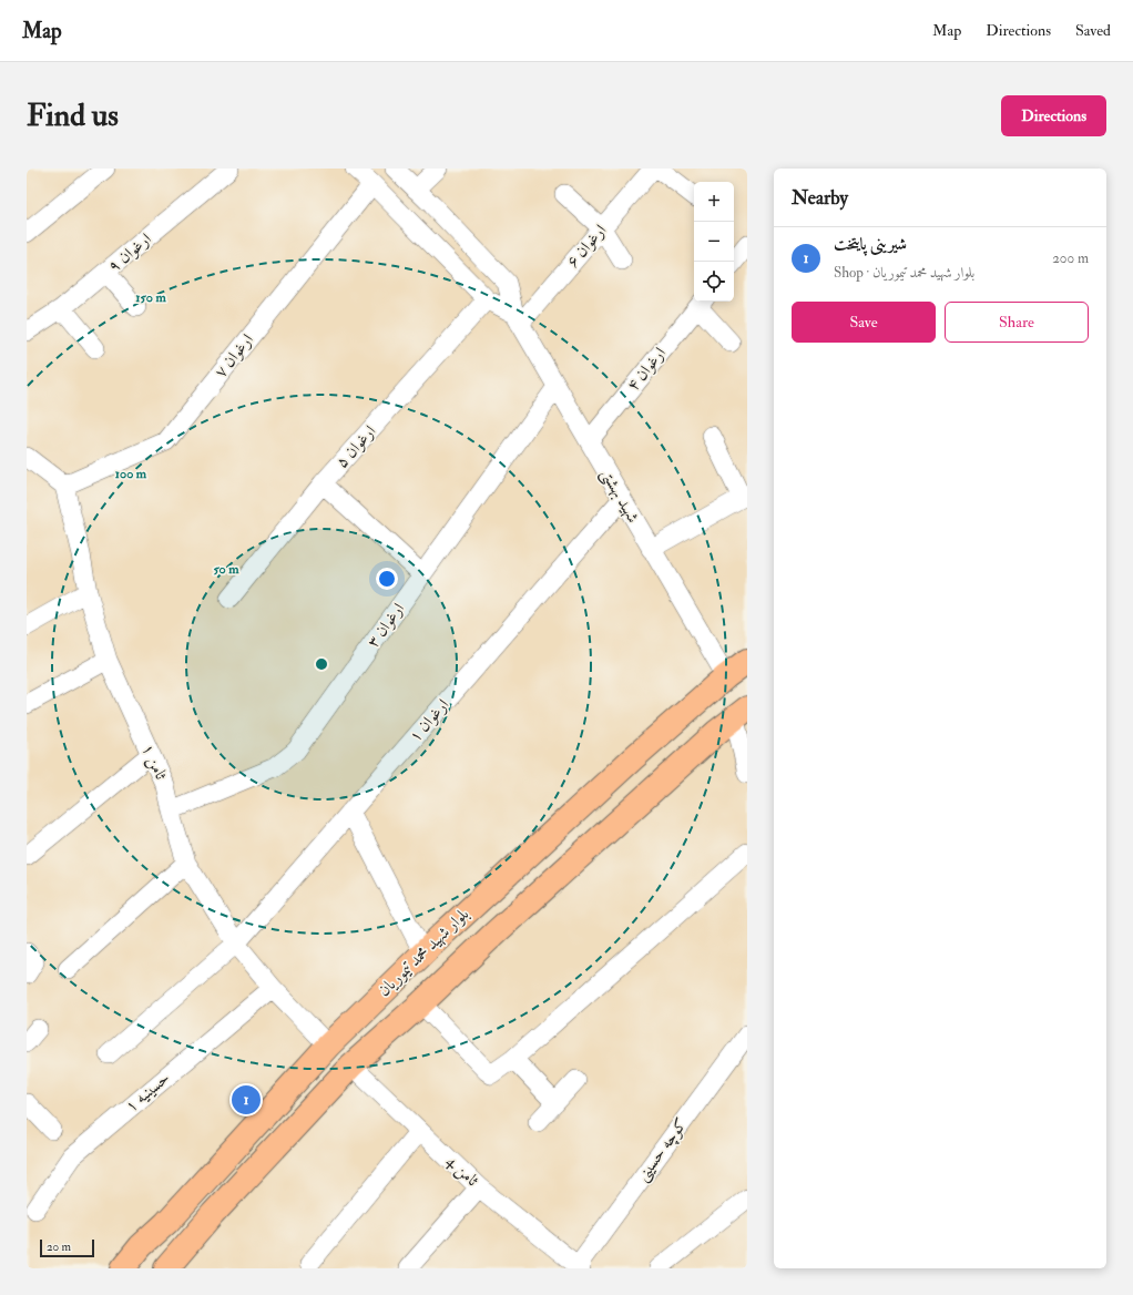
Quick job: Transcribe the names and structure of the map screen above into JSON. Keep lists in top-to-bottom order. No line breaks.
{"streets":{"main road":["بلوار شهید محمد تیموریان"],"street":["ارغوان ۶","ارغوان ۹","ارغوان ۷","ارغوان ۴","ارغوان ۵","شهید بهشتی","ارغوان ۳","ارغوان ۱","ثامن ۱","حسینیه ۱","کوچه حسینی","ثامن 4"]},"crossings":[["ارغوان ۶","شهید بهشتی"],["ارغوان ۷","ثامن ۱"],["ارغوان ۴","شهید بهشتی"],["شهید بهشتی","ارغوان ۳"],["شهید بهشتی","ارغوان ۱"],["شهید بهشتی","بلوار شهید محمد تیموریان"],["ارغوان ۳","ثامن ۱"],["ارغوان ۱","ثامن ۱"],["ثامن ۱","بلوار شهید محمد تیموریان"],["ثامن ۱","حسینیه ۱"],["بلوار شهید محمد تیموریان","ثامن 4"],["کوچه حسینی","ثامن 4"]],"scale_bar":"20 m","page":{"header":"Map","nav":["Map","Directions","Saved"],"buttons":["Directions",["Save","Share"]],"title":"Find us","heading":"Nearby","map_buttons":["+","−"],"list":[{"mark":"1","name":"شیرینی پایتخت","note":"Shop · بلوار شهید محمد تیموریان","value":"200 m"}],"pins":"1","scale":"20 m"},"rings":["150 m","100 m","50 m"]}
